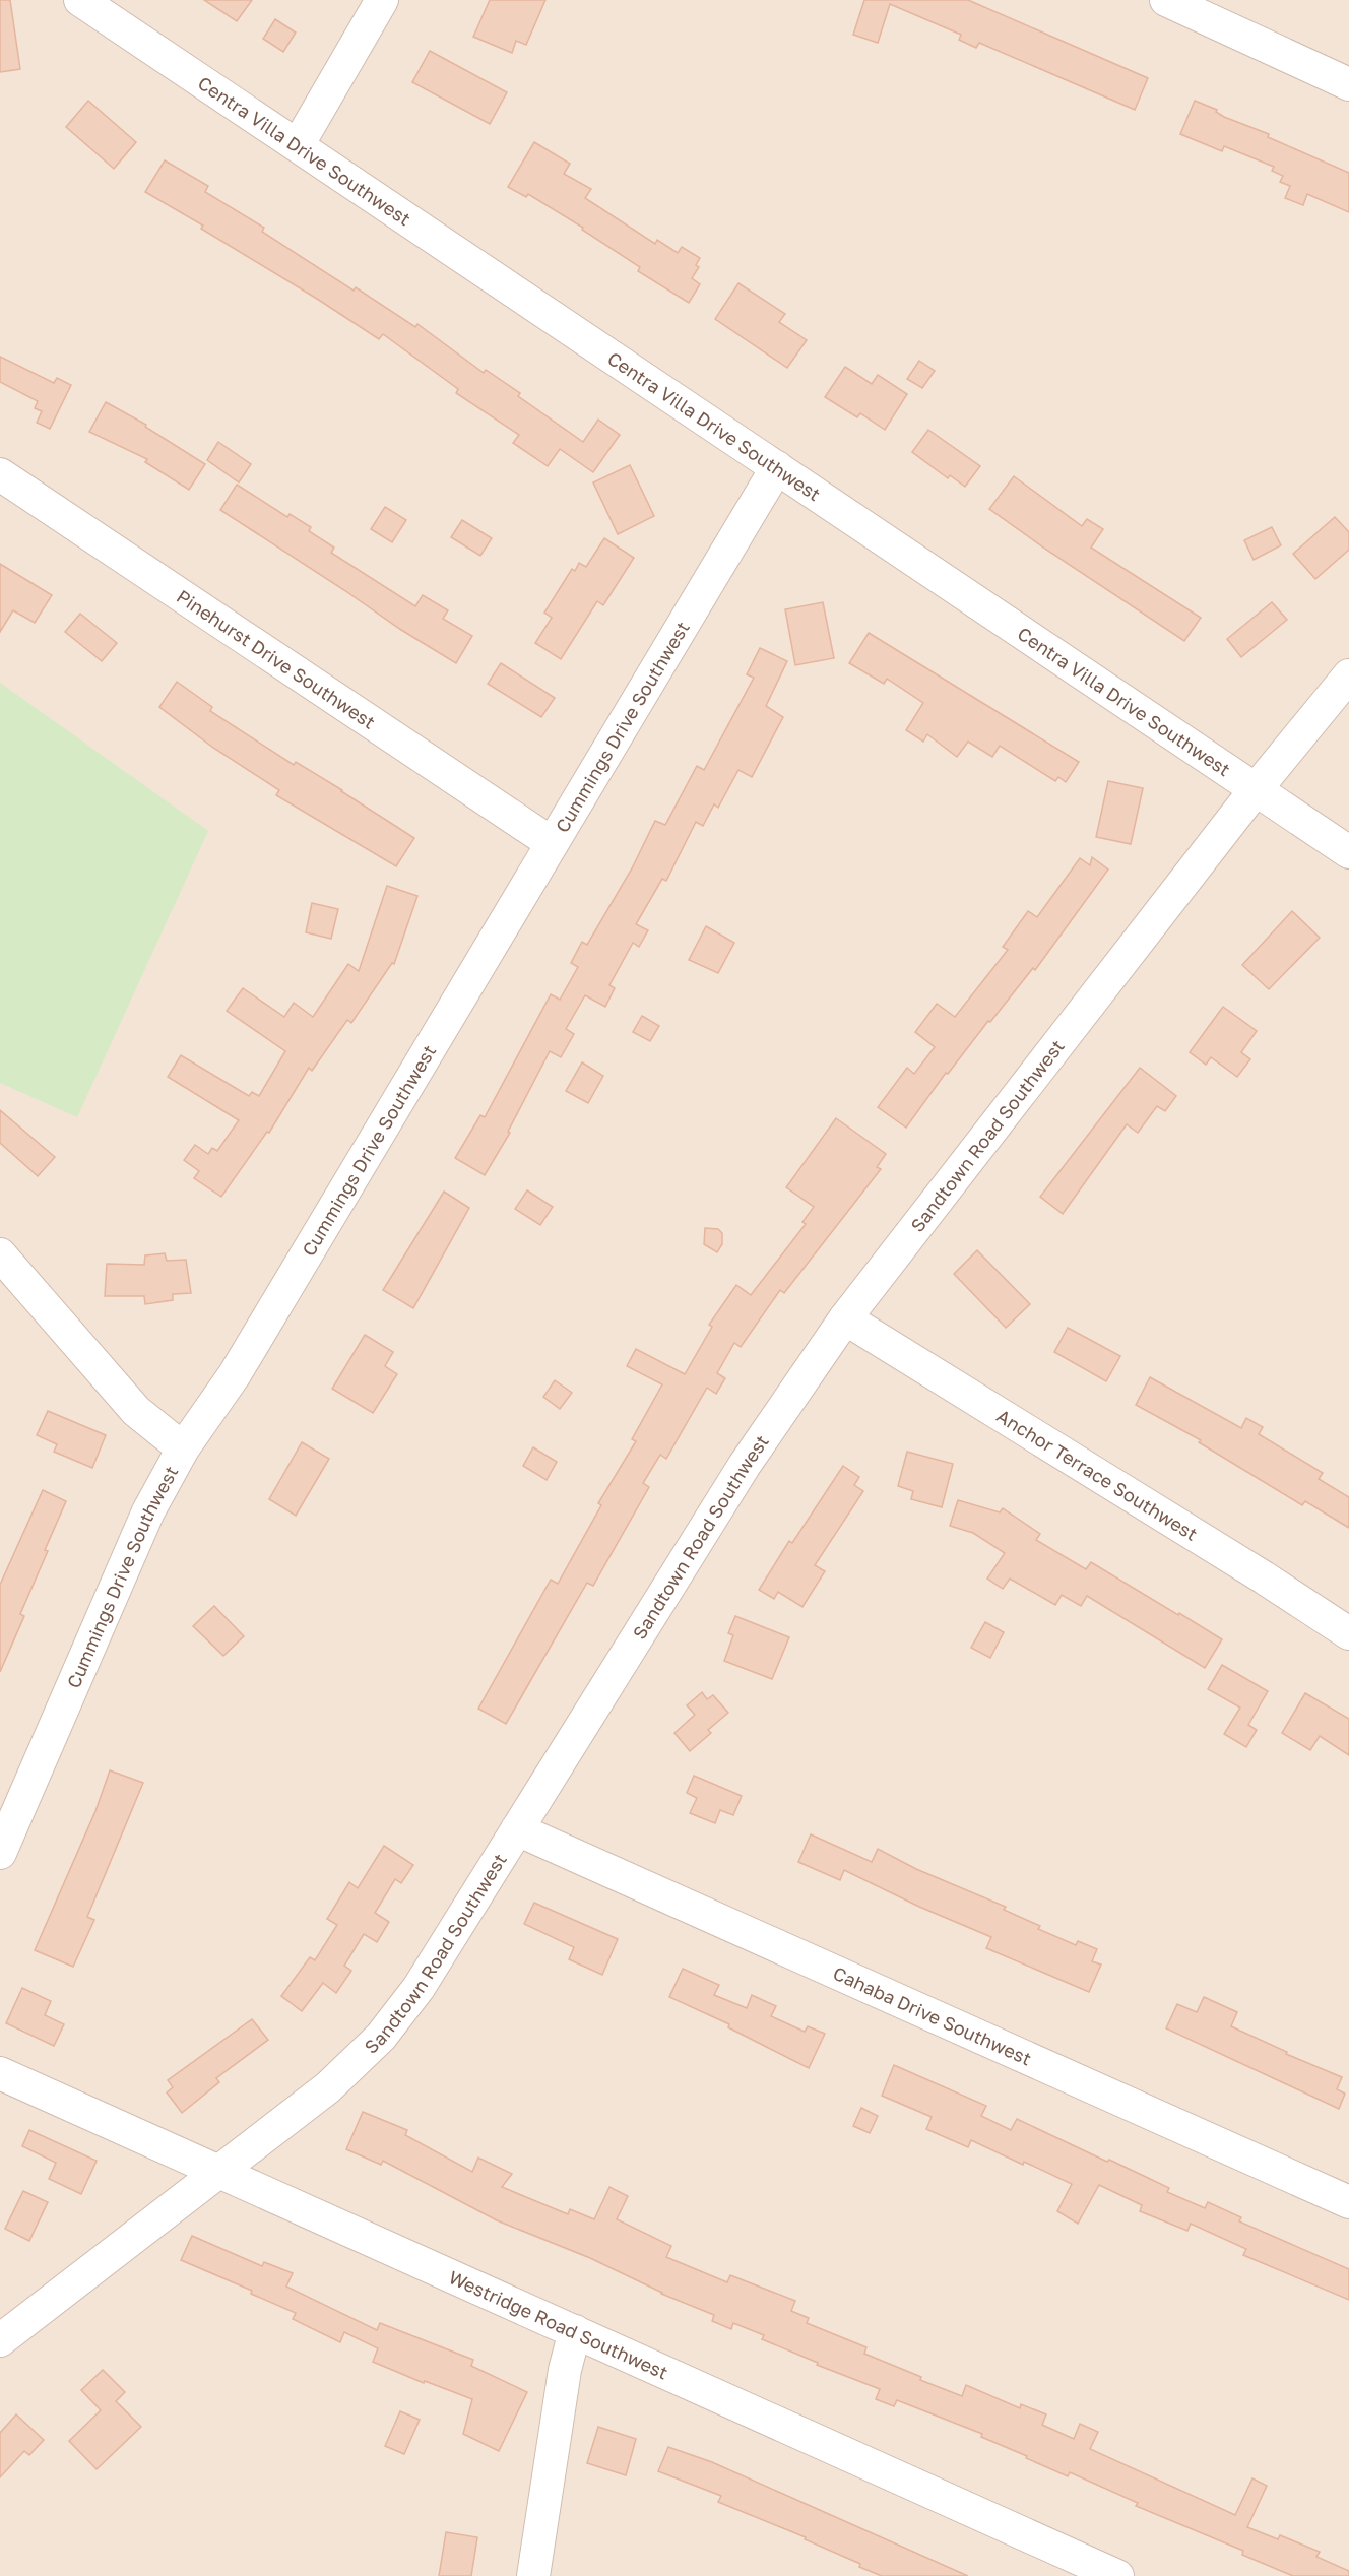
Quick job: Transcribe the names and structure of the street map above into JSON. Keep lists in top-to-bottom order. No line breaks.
{"streets":{"street":["Centra Villa Drive Southwest","Pinehurst Drive Southwest","Cummings Drive Southwest","Sandtown Road Southwest","Anchor Terrace Southwest","Cahaba Drive Southwest","Westridge Road Southwest"]},"crossings":[["Centra Villa Drive Southwest","Cummings Drive Southwest"],["Centra Villa Drive Southwest","Sandtown Road Southwest"],["Pinehurst Drive Southwest","Cummings Drive Southwest"],["Sandtown Road Southwest","Anchor Terrace Southwest"],["Sandtown Road Southwest","Cahaba Drive Southwest"],["Sandtown Road Southwest","Westridge Road Southwest"]]}
